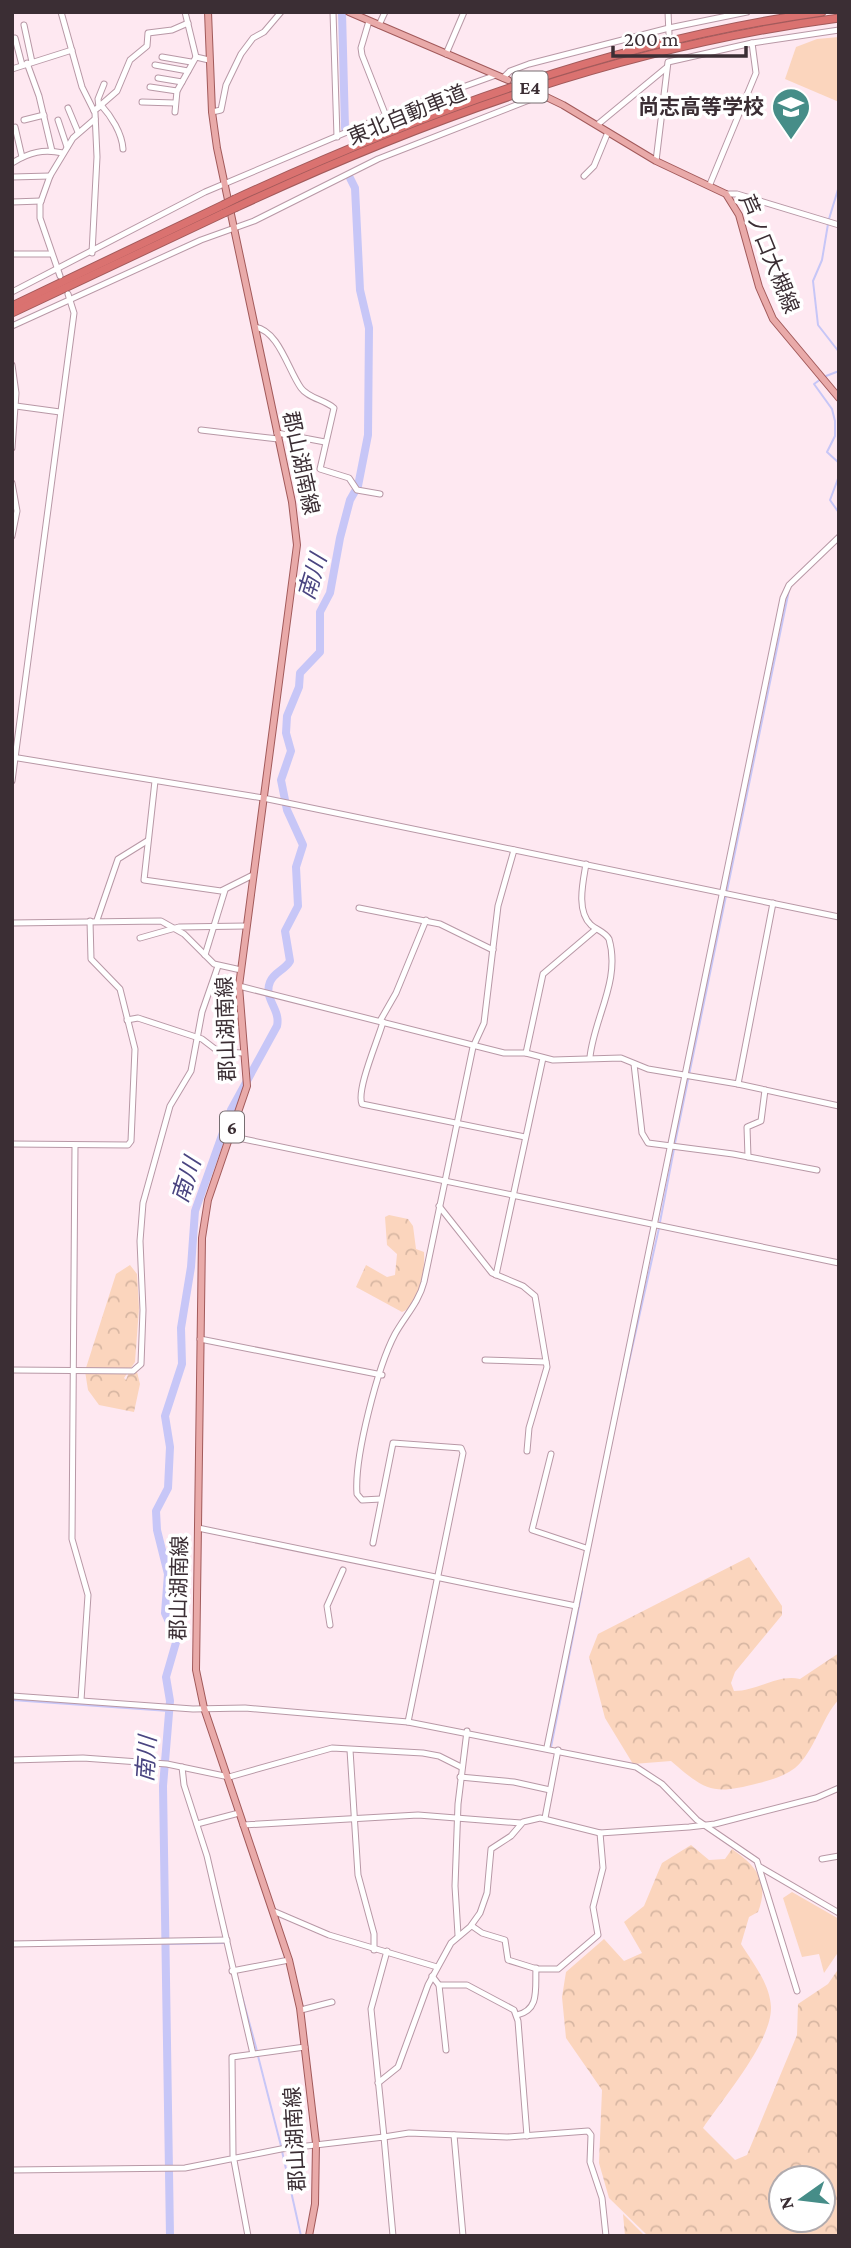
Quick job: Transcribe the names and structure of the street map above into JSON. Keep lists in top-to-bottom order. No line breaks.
{"streets":{"highway":["E4","東北自動車道"],"main road":["芦ノ口大槻線","郡山湖南線","6"]},"water":["南川"],"places":{"school or university":["尚志高等学校"]},"scale_bar":"200 m","north":"left"}
